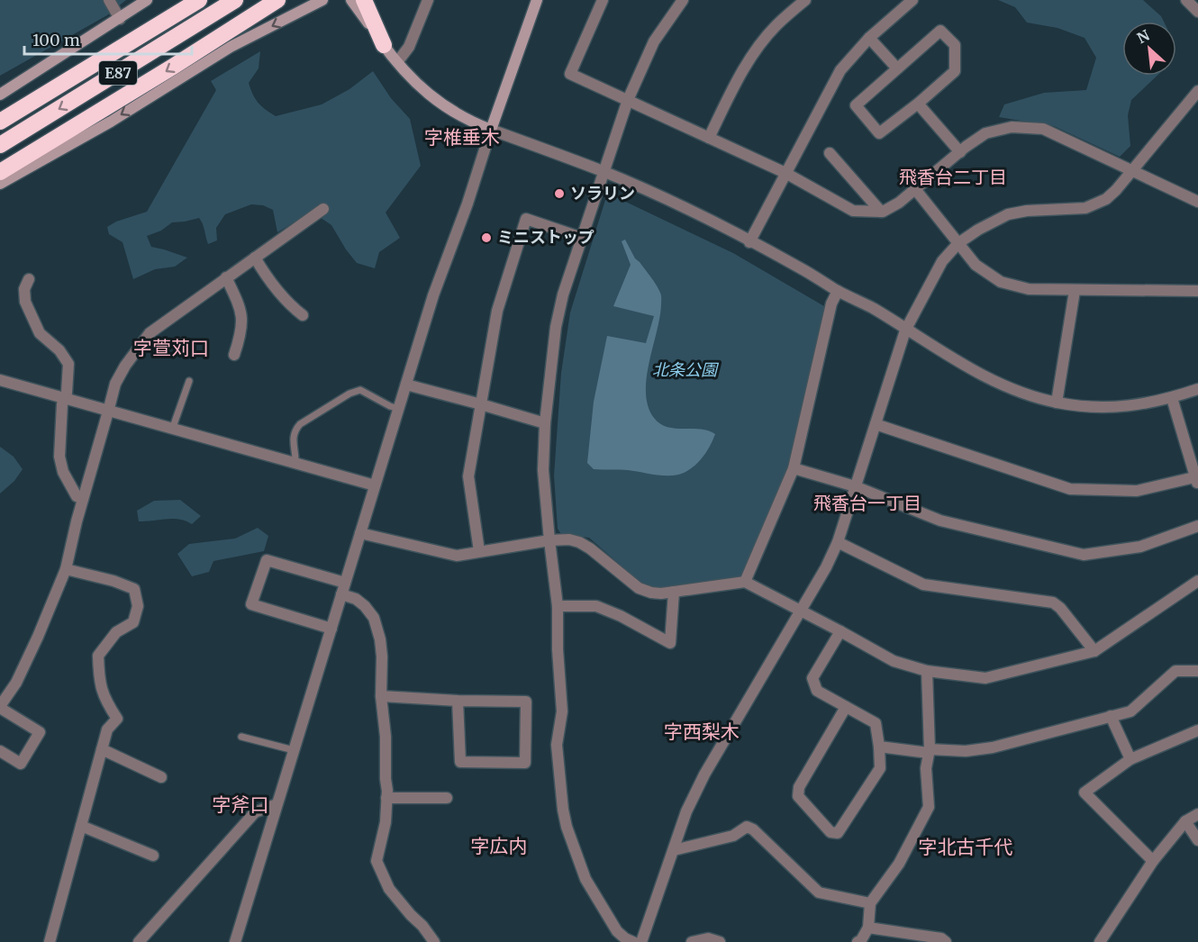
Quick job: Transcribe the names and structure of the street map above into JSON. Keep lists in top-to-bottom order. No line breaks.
{"streets":{"highway":["E87"]},"districts":["字椎垂木","飛香台二丁目","字萱苅口","飛香台一丁目","字西梨木","字斧口","字広内","字北古千代"],"parks":["北条公園"],"places":["ソラリン","ミニストップ"],"scale_bar":"100 m","north":"top left"}
